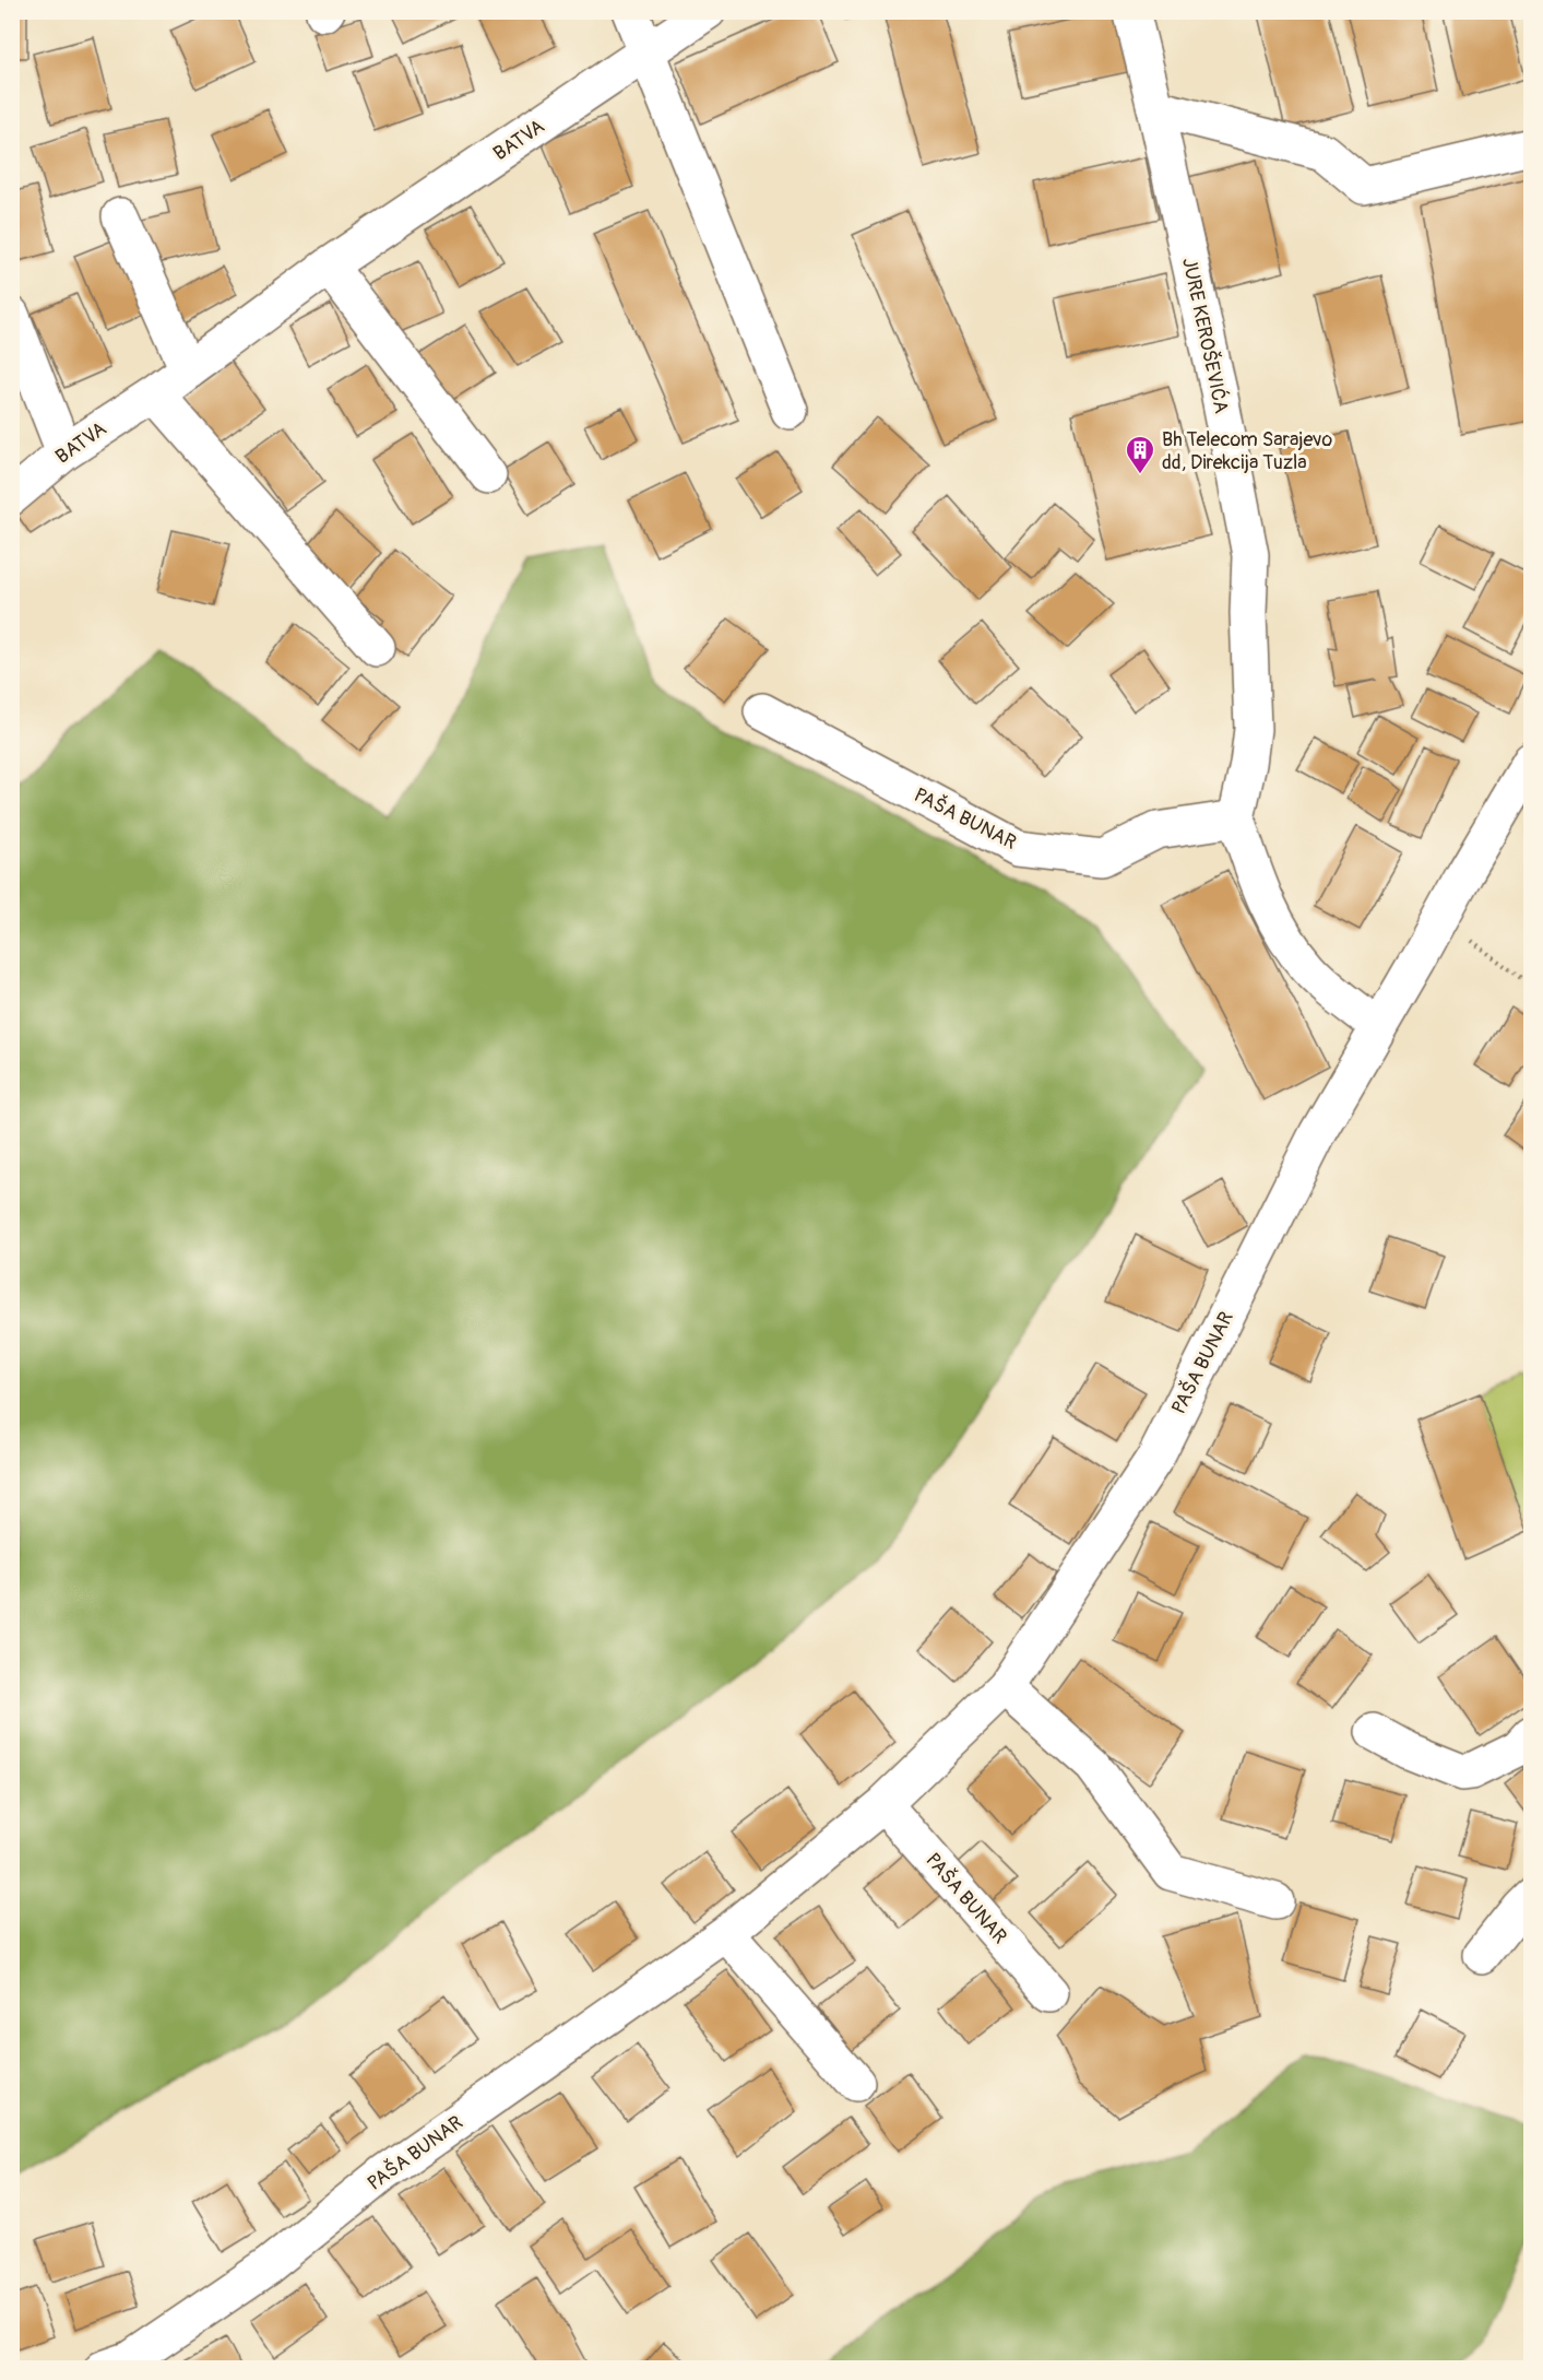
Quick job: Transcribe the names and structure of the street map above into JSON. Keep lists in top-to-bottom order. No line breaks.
{"streets":{"street":["BATVA","JURE KEROŠEVIĆA","PAŠA BUNAR"]},"crossings":[["JURE KEROŠEVIĆA","PAŠA BUNAR"]],"places":{"building":["Bh Telecom Sarajevo dd, Direkcija Tuzla"]}}
